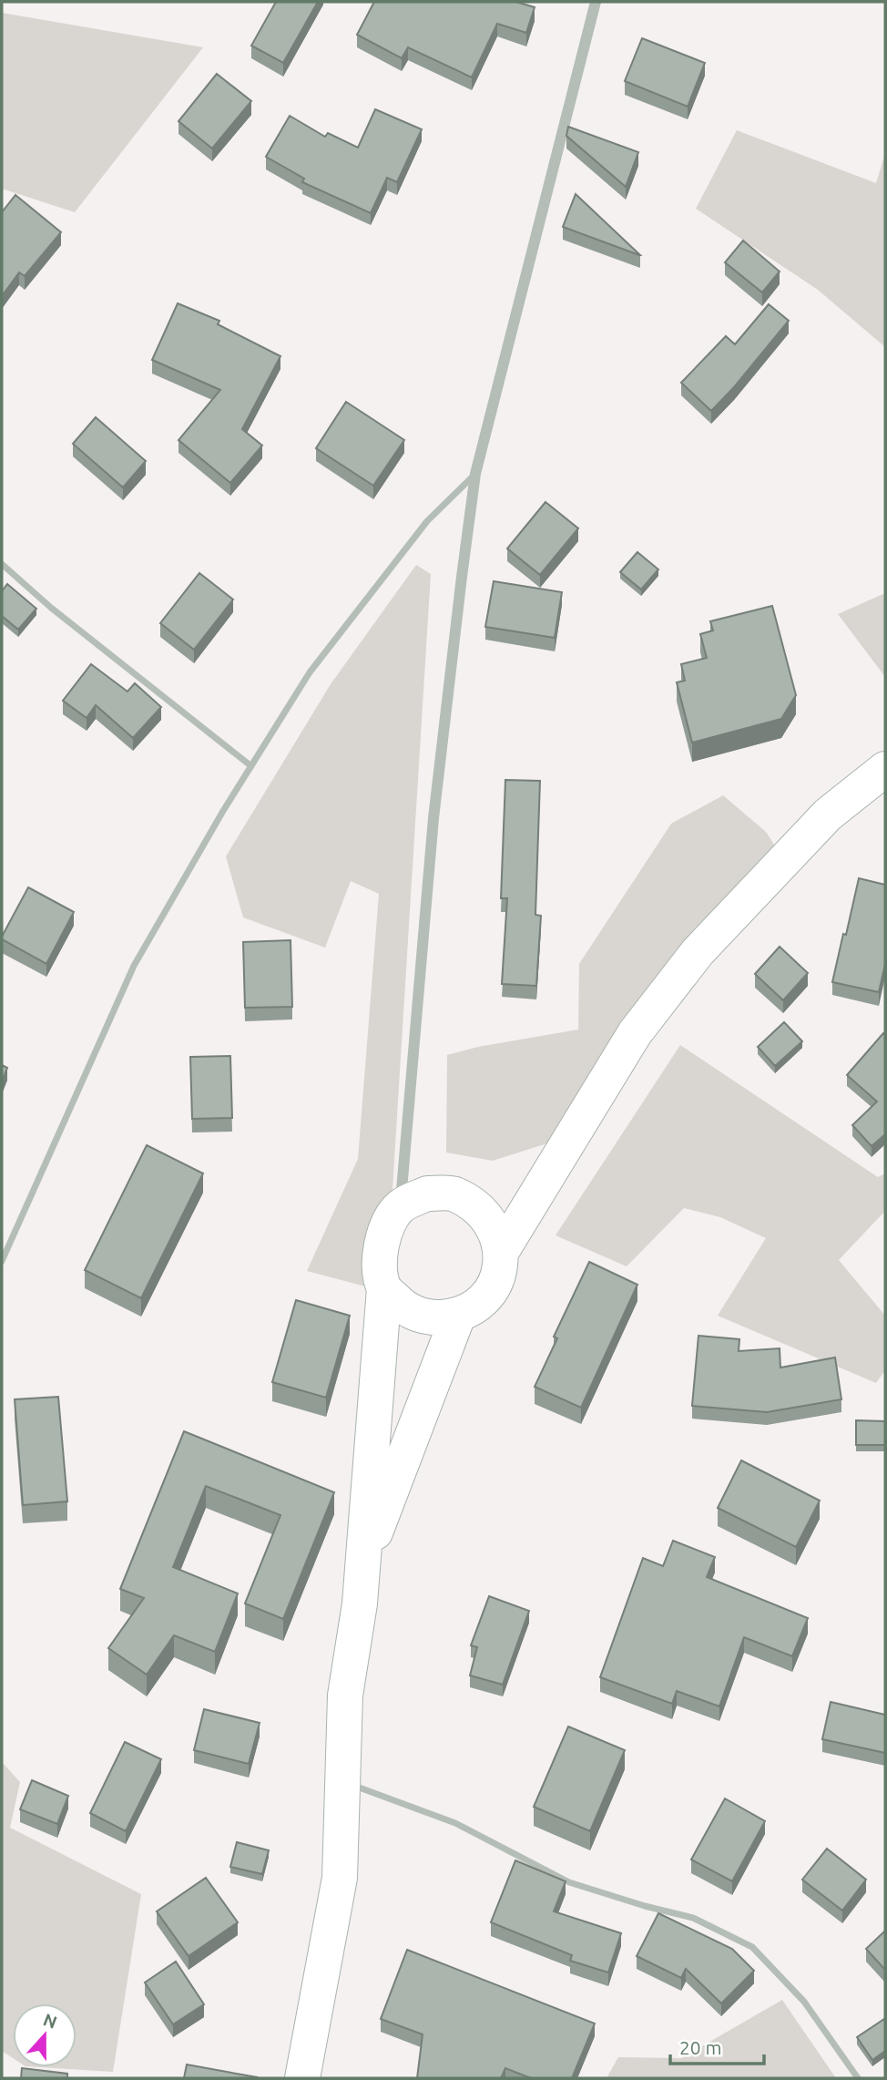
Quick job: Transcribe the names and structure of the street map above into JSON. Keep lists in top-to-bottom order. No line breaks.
{"scale_bar":"20 m","north":"top"}
